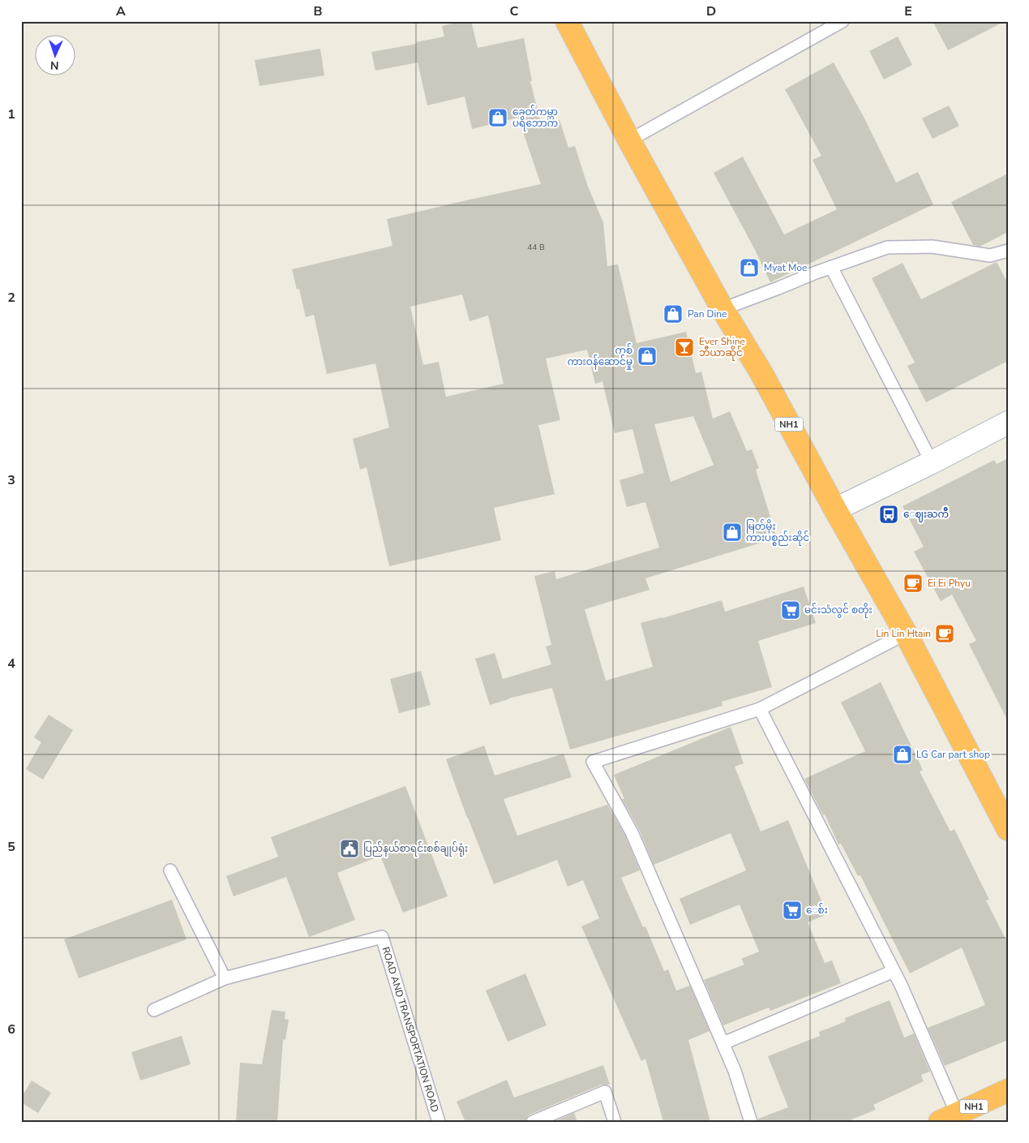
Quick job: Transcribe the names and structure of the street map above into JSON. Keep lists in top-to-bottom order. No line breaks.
{"streets":{"highway":["NH1"],"lane":["ROAD AND TRANSPORTATION ROAD"]},"places":{"shop":["ခေတ်ကမ္ဘာ ပရိဘောက","Myat Moe","Pan Dine","ကွစ် ကားဝန်ဆောင်မှု","မြတ်မိုး ကားပစ္စည်းဆိုင်","LG Car part shop"],"bar":["Ever Shine ဘီယာဆိုင်"],"bus stop":["ေဈးႀကိဳ"],"cafe":["Ei Ei Phyu","Lin Lin Htain"],"supermarket":["မင်းသံလွင် စတိုး","ေစ်း"],"public building":["ပြည်နယ်စာရင်းစစ်ချုပ်ရုံး"]},"house_numbers":["44 B"],"north":"bottom","grid":{"columns":["A","B","C","D","E"],"rows":["1","2","3","4","5","6"]}}
